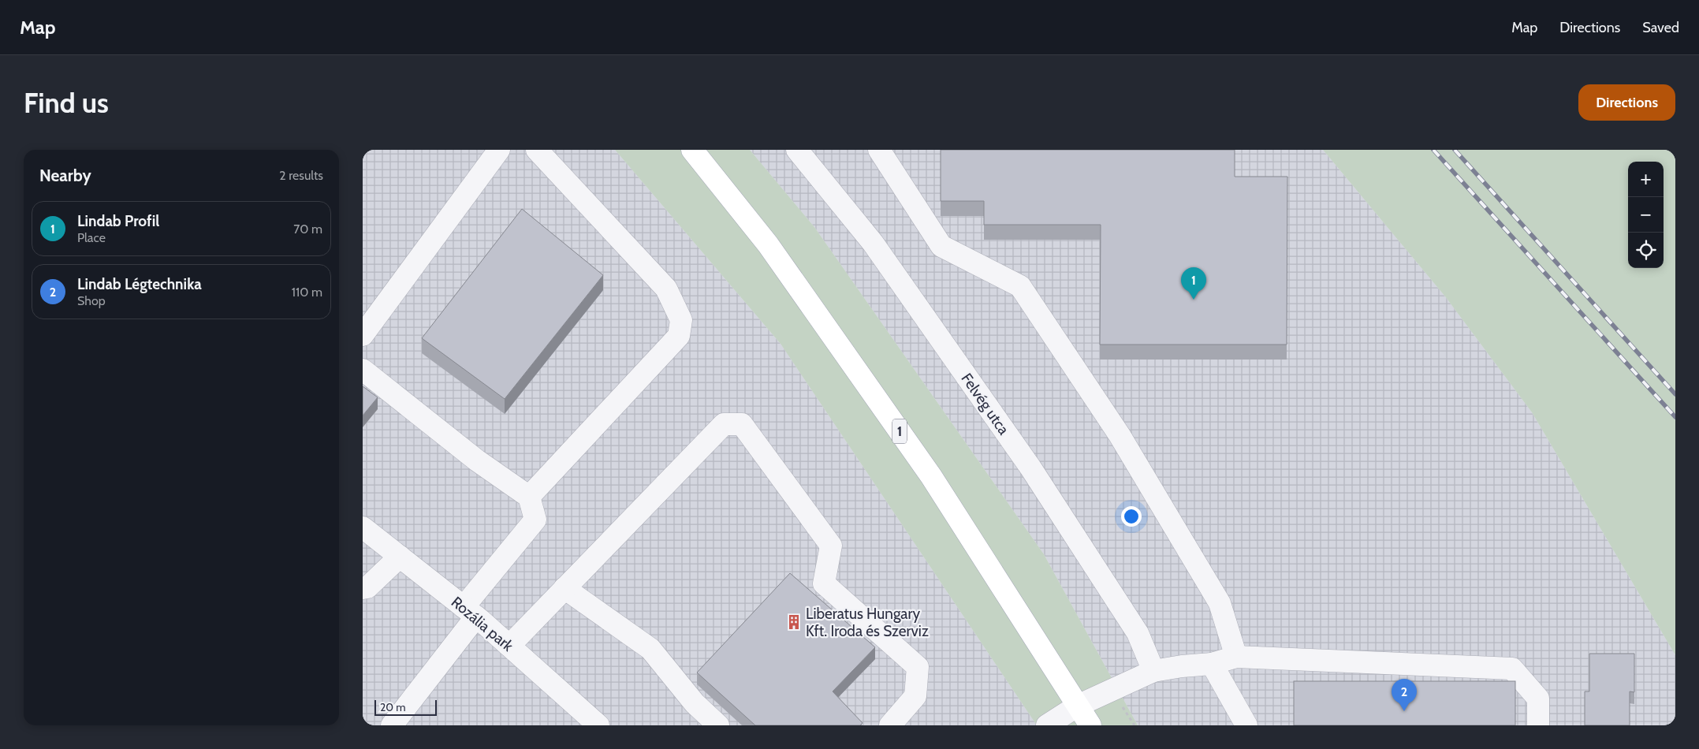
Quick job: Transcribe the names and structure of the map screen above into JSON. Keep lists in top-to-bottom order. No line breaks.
{"streets":{"main road":["1"],"lane":["Felvég utca","Rozália park"]},"places":{"building":["Liberatus Hungary Kft. Iroda és Szerviz"]},"scale_bar":"20 m","page":{"header":"Map","nav":["Map","Directions","Saved"],"buttons":"Directions","title":"Find us","heading":["Nearby","2 results"],"map_buttons":["+","−"],"list":[{"mark":"1","name":"Lindab Profil","note":"Place","value":"70 m"},{"mark":"2","name":"Lindab Légtechnika","note":"Shop","value":"110 m"}],"pins":["1","2"],"scale":"20 m"}}
